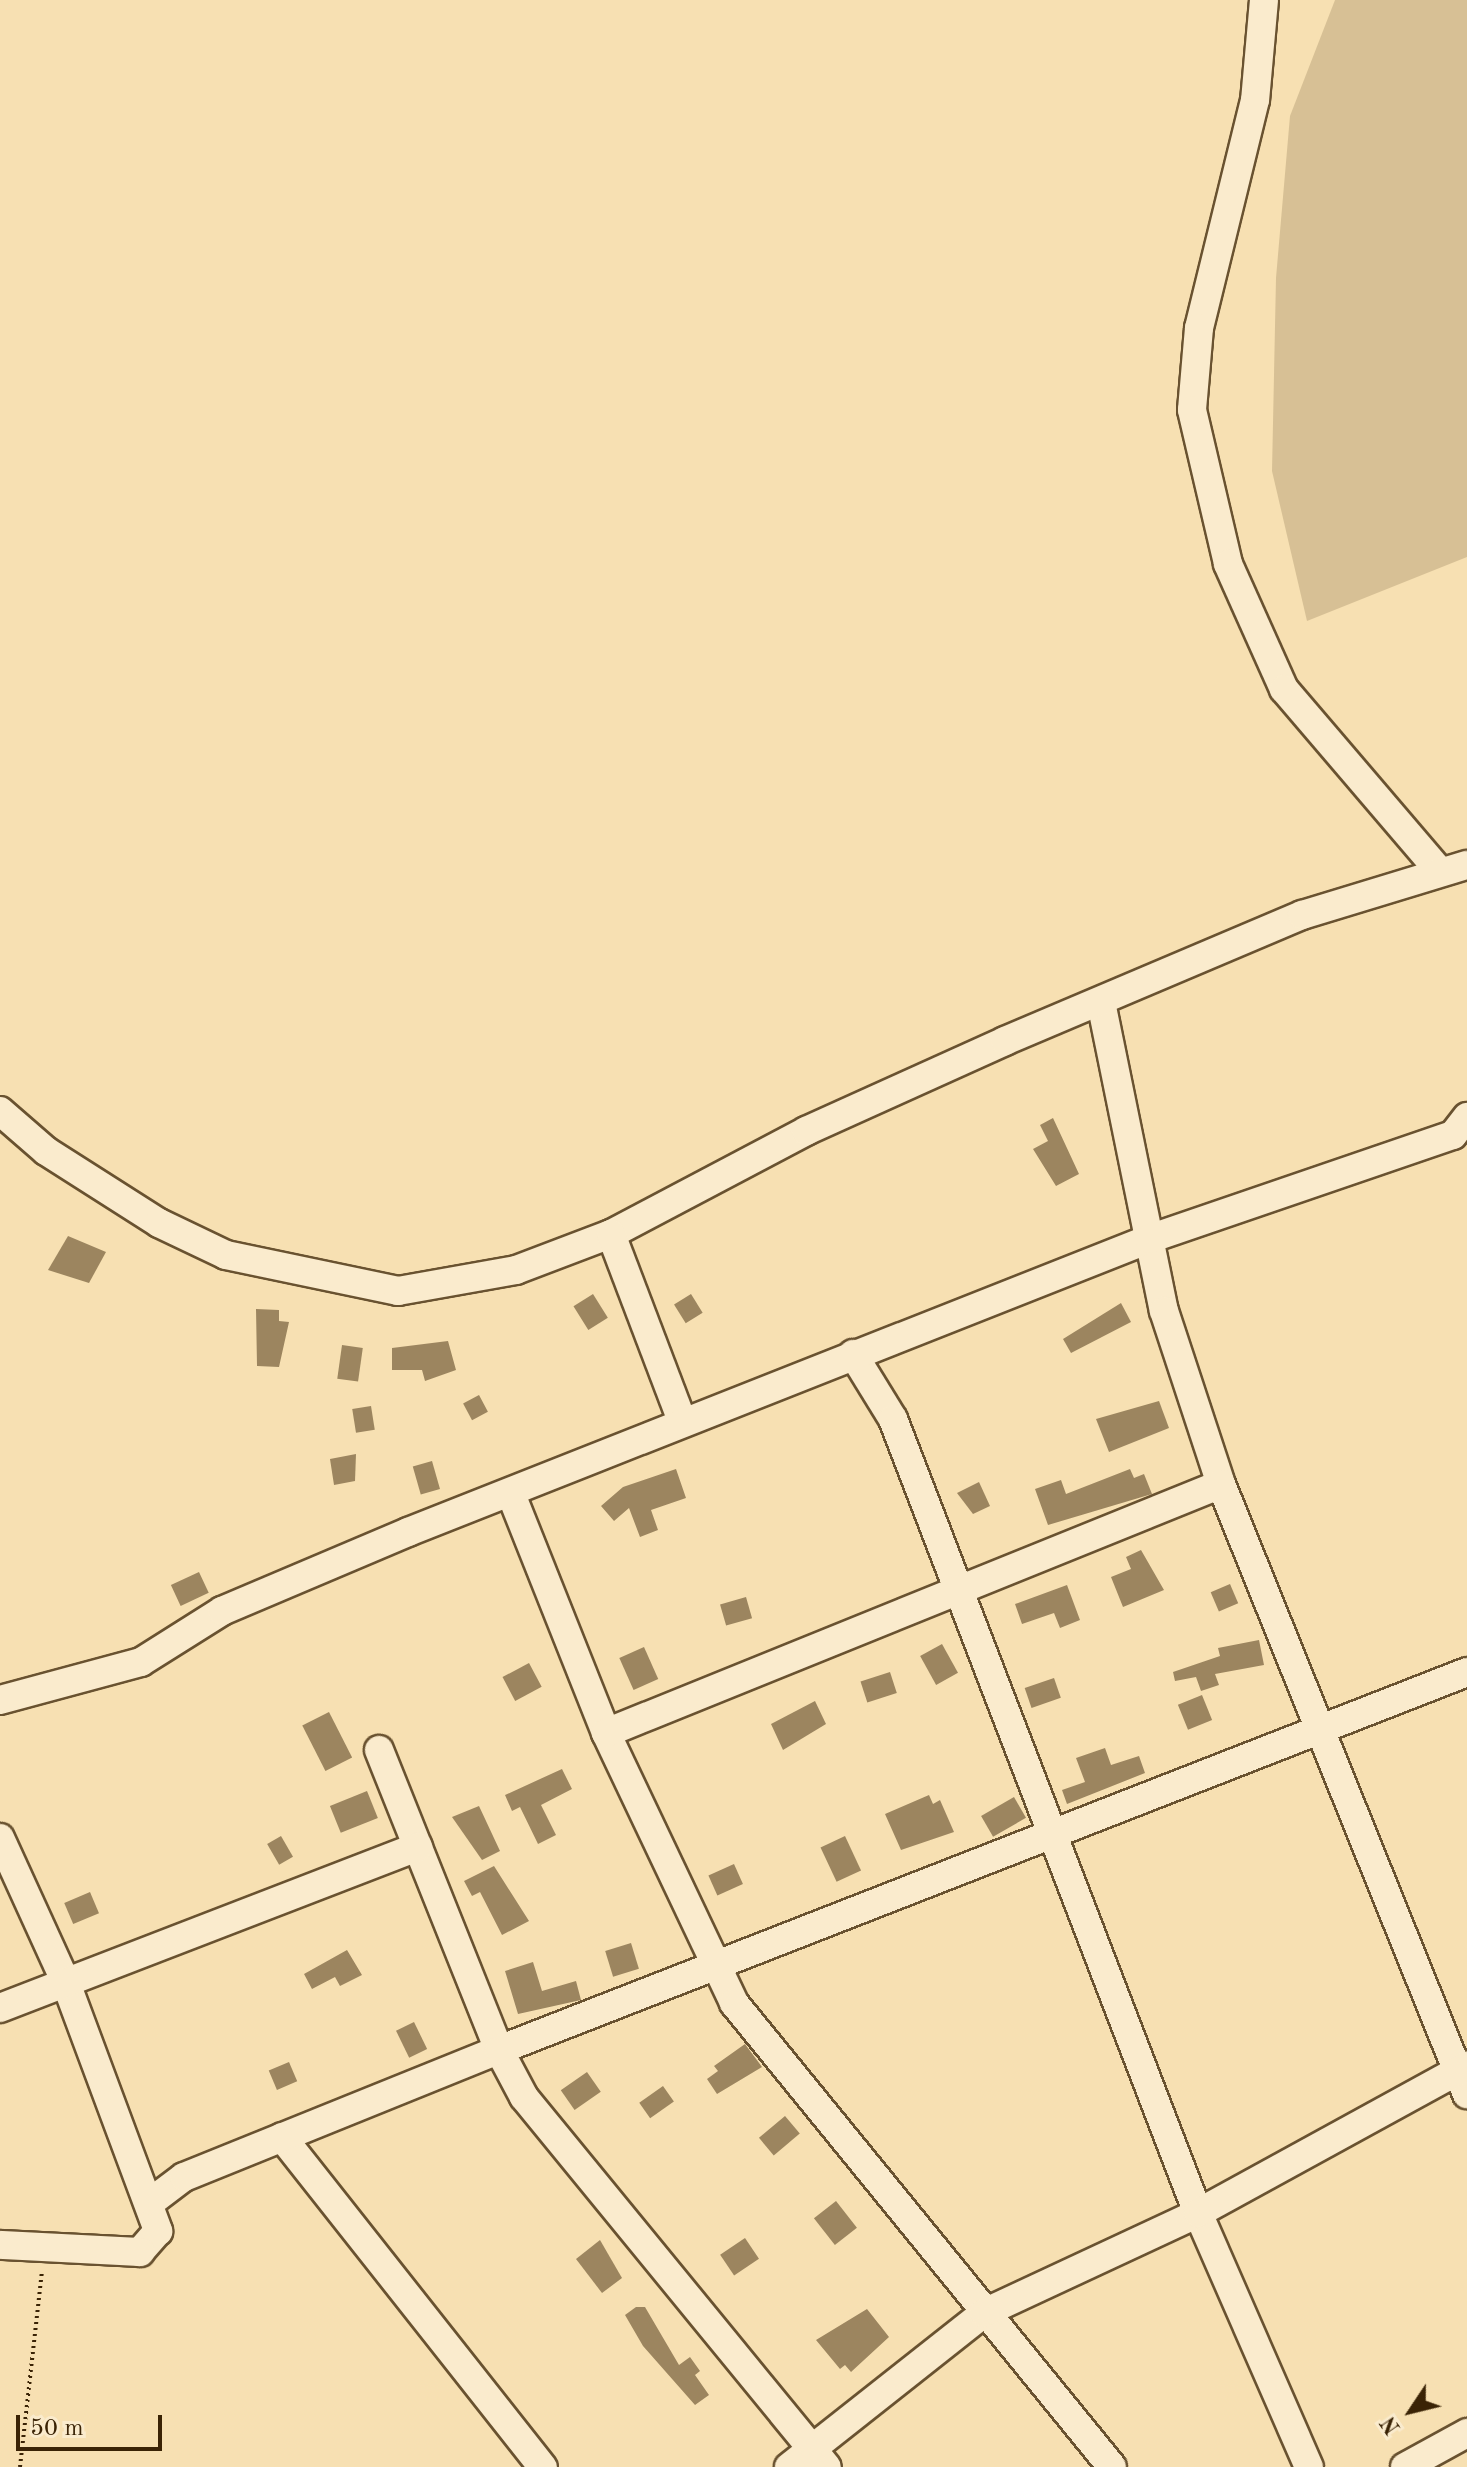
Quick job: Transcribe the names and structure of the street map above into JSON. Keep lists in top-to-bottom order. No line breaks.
{"scale_bar":"50 m","north":"bottom left"}
